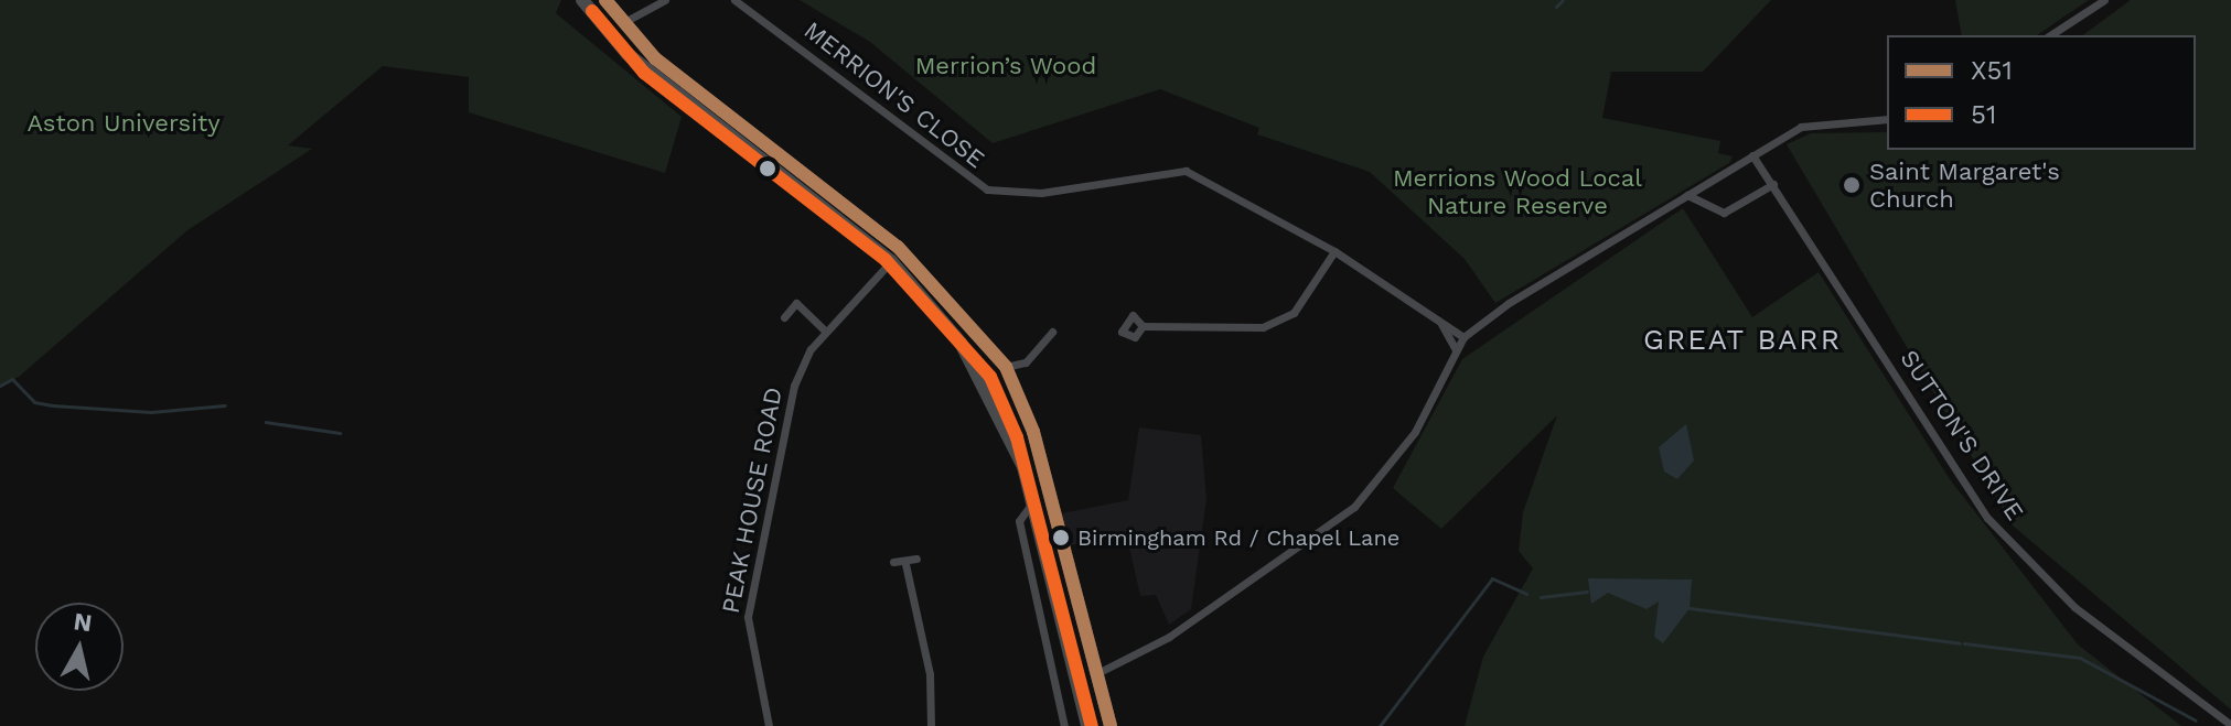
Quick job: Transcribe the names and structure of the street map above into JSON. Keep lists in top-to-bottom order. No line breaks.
{"streets":{"street":["MERRION'S CLOSE","SUTTON'S DRIVE","PEAK HOUSE ROAD"]},"districts":["GREAT BARR"],"parks":["Merrion’s Wood","Aston University","Merrions Wood Local Nature Reserve"],"places":["Saint Margaret's Church","Birmingham Rd / Chapel Lane"],"lines":["transit line X51","transit line 51"],"legend":["X51","51"],"north":"top"}
